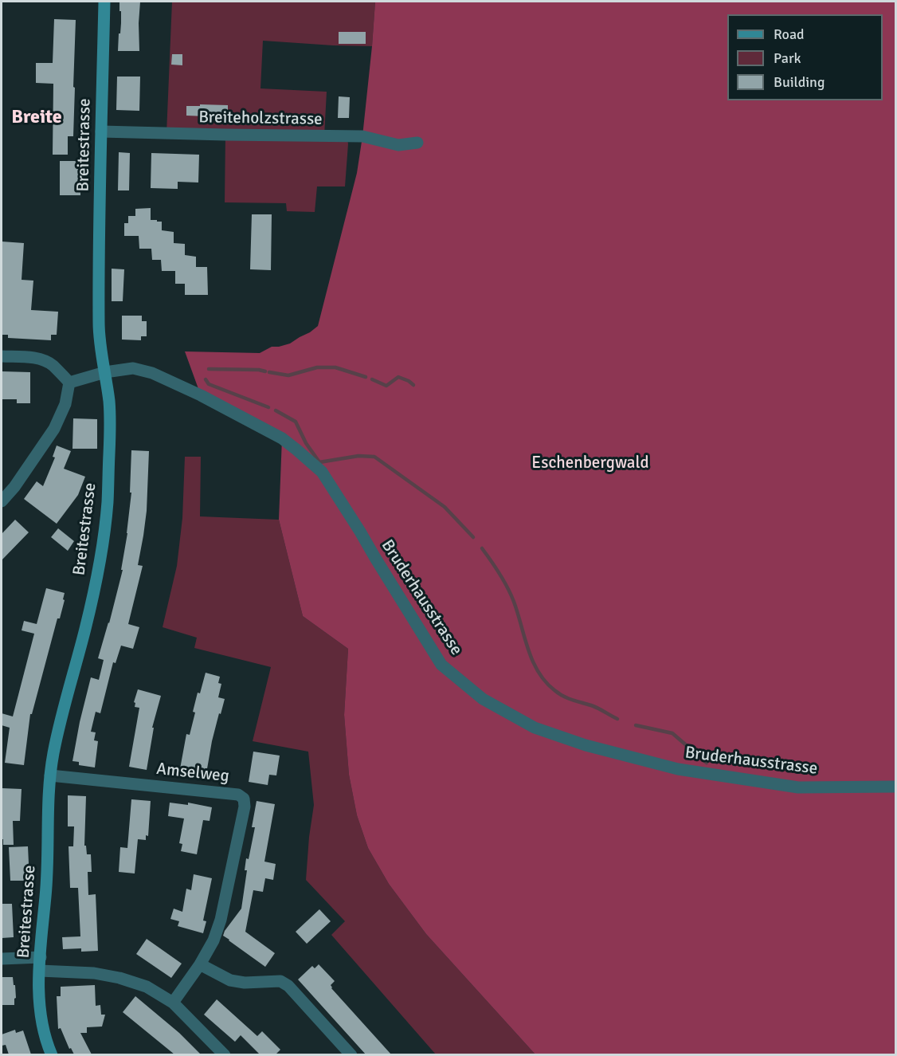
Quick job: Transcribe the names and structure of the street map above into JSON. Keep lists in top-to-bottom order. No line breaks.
{"streets":{"main road":["Breitestrasse"],"street":["Breiteholzstrasse","Bruderhausstrasse","Amselweg"]},"crossings":[["Breiteholzstrasse","Breitestrasse"],["Breitestrasse","Bruderhausstrasse"],["Breitestrasse","Amselweg"]],"districts":["Breite"],"parks":["Eschenbergwald"],"legend":["Road","Park","Building"]}
